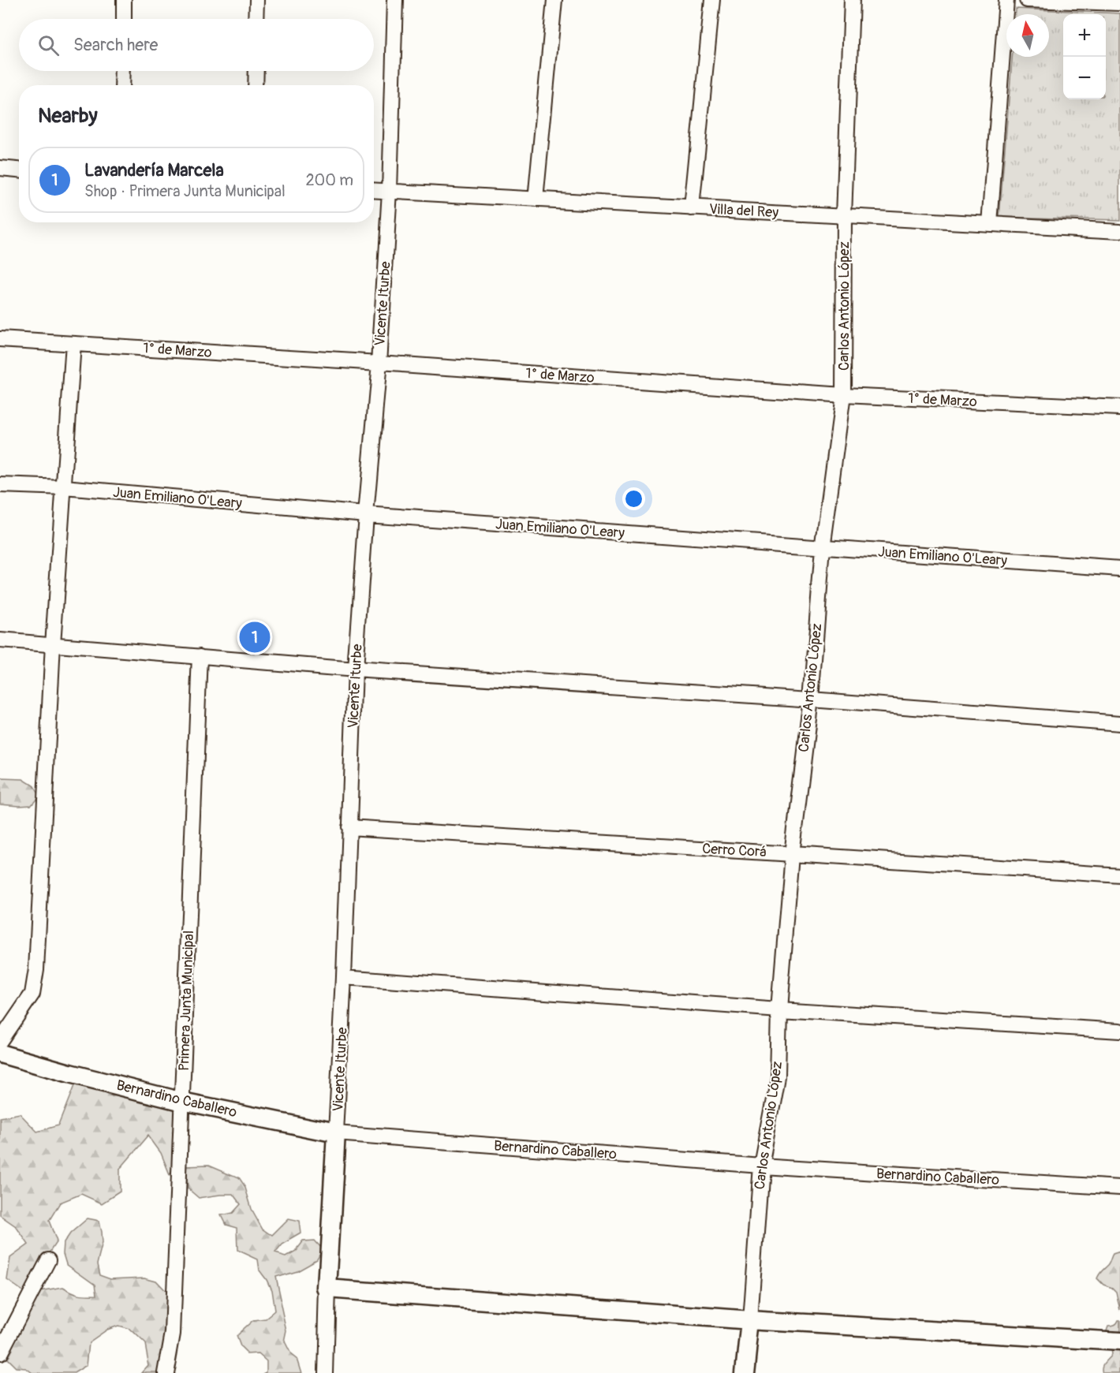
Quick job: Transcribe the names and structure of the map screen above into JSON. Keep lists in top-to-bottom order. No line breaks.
{"streets":{"street":["Villa del Rey","Vicente Iturbe","Carlos Antonio López","1° de Marzo","Juan Emiliano O'Leary","Cerro Corá","Primera Junta Municipal","Bernardino Caballero"]},"crossings":[["Villa del Rey","Vicente Iturbe"],["Villa del Rey","Carlos Antonio López"],["Vicente Iturbe","1° de Marzo"],["Vicente Iturbe","Juan Emiliano O'Leary"],["Vicente Iturbe","Cerro Corá"],["Vicente Iturbe","Bernardino Caballero"],["Carlos Antonio López","1° de Marzo"],["Carlos Antonio López","Juan Emiliano O'Leary"],["Carlos Antonio López","Cerro Corá"],["Carlos Antonio López","Bernardino Caballero"],["Primera Junta Municipal","Bernardino Caballero"]],"north":"top","page":{"map_buttons":["+","−"],"search":"Search here","heading":"Nearby","list":[{"mark":"1","name":"Lavandería Marcela","note":"Shop · Primera Junta Municipal","value":"200 m"}],"pins":"1"}}
